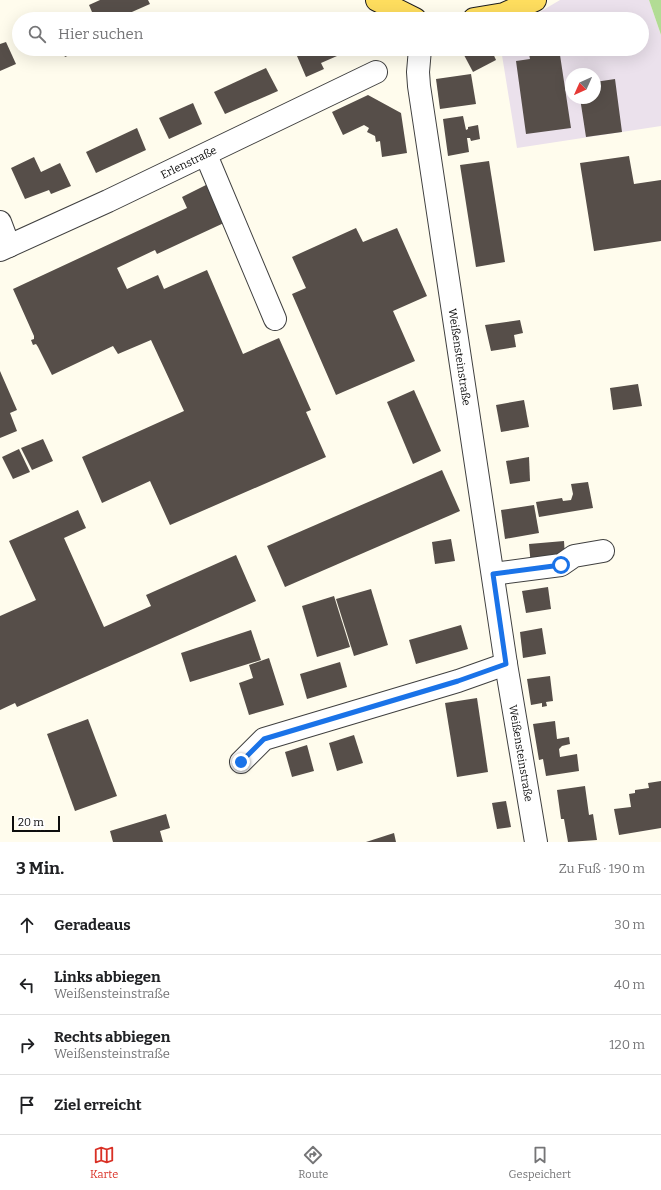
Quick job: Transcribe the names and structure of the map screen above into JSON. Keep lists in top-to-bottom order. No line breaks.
{"streets":{"street":["Erlenstraße","Weißensteinstraße"]},"scale_bar":"20 m","north":"bottom left","page":{"search":"Hier suchen","scale":"20 m","heading":["3 Min.","Zu Fuß · 190 m"],"list":[["Geradeaus","30 m"],["Links abbiegen","Weißensteinstraße","40 m"],["Rechts abbiegen","Weißensteinstraße","120 m"],"Ziel erreicht"],"nav":["Karte","Route","Gespeichert"]}}
